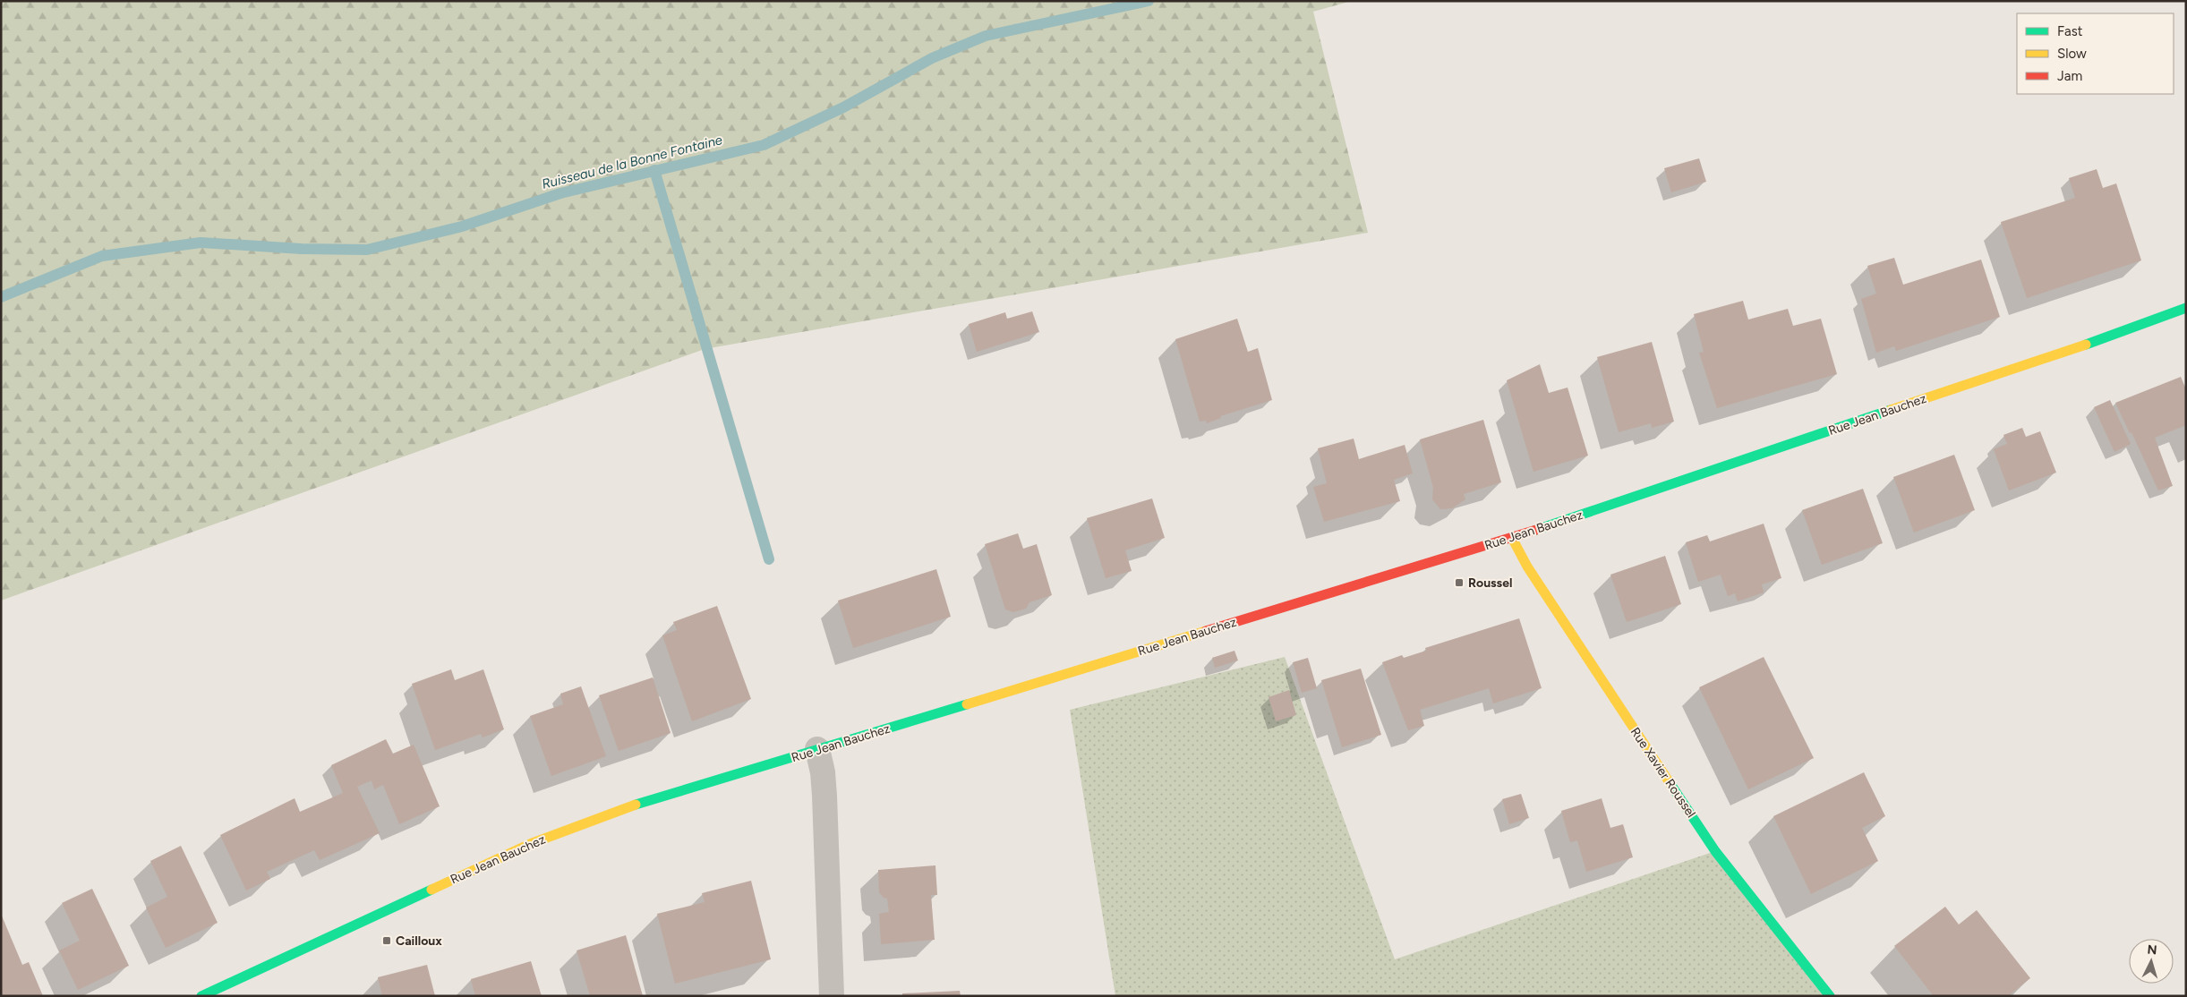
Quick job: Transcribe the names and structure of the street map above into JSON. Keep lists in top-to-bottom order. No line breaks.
{"streets":{"street":["Rue Jean Bauchez","Rue Xavier Roussel"]},"crossings":[["Rue Jean Bauchez","Rue Xavier Roussel"]],"water":["Ruisseau de la Bonne Fontaine"],"places":{"transit":["Roussel","Cailloux"]},"legend":["Fast","Slow","Jam"],"north":"top"}
